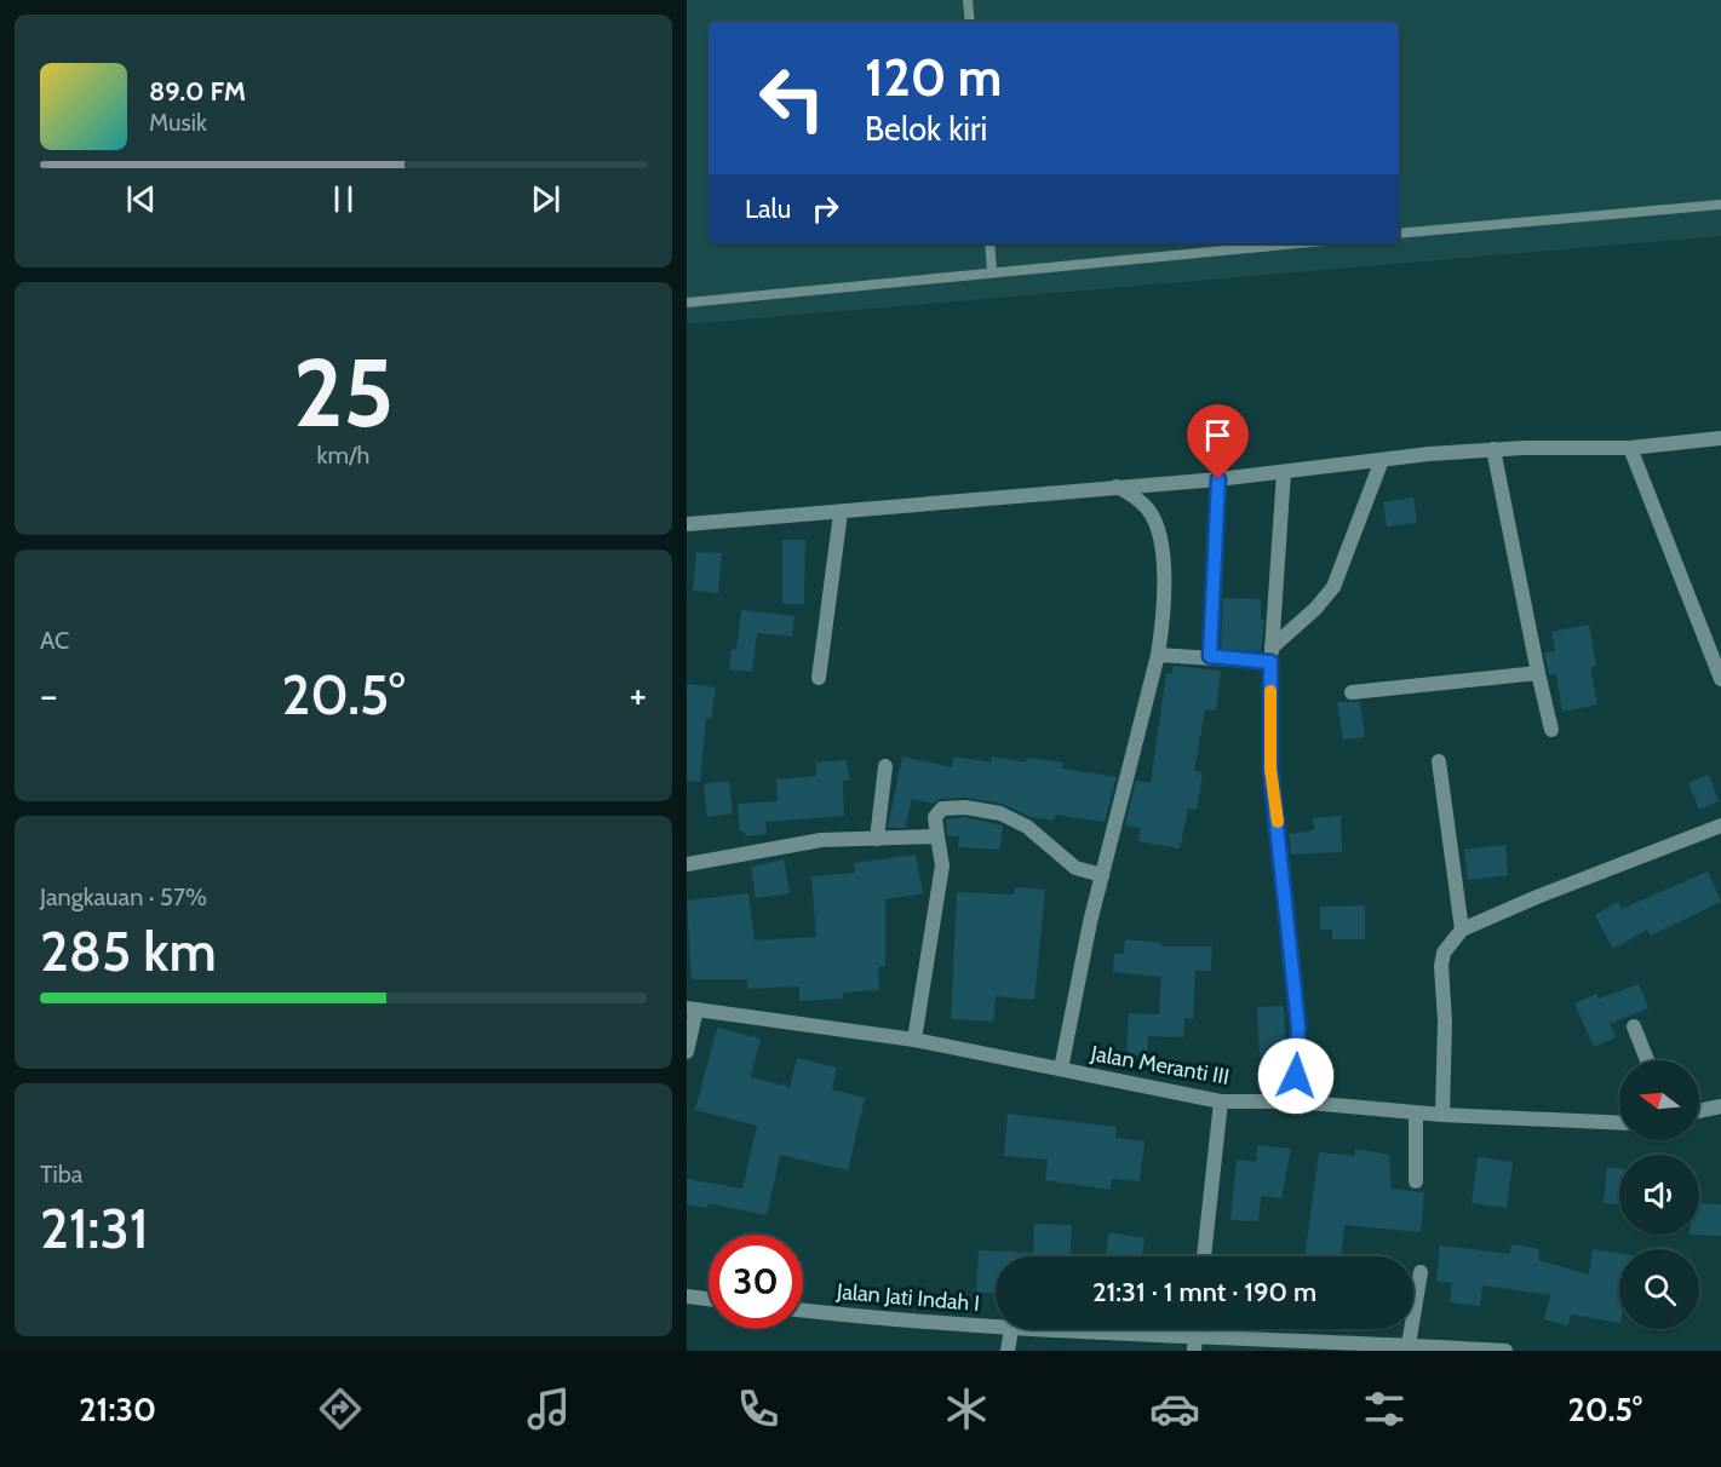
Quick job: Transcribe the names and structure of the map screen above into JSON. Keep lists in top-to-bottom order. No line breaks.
{"streets":{"street":["Jalan Meranti III","Jalan Jati Indah I"]},"north":"left","page":{"turn":["120 m","Belok kiri"],"song":["89.0 FM","Musik"],"then":"Lalu","tile":[["25","km/h"],"AC",["Jangkauan · 57%","285 km"],["Tiba","21:31"]],"heat":["−","20.5°","+"],"limit":"30","trip":"21:31 · 1 mnt · 190 m","tabs":["21:30","20.5°"]}}
